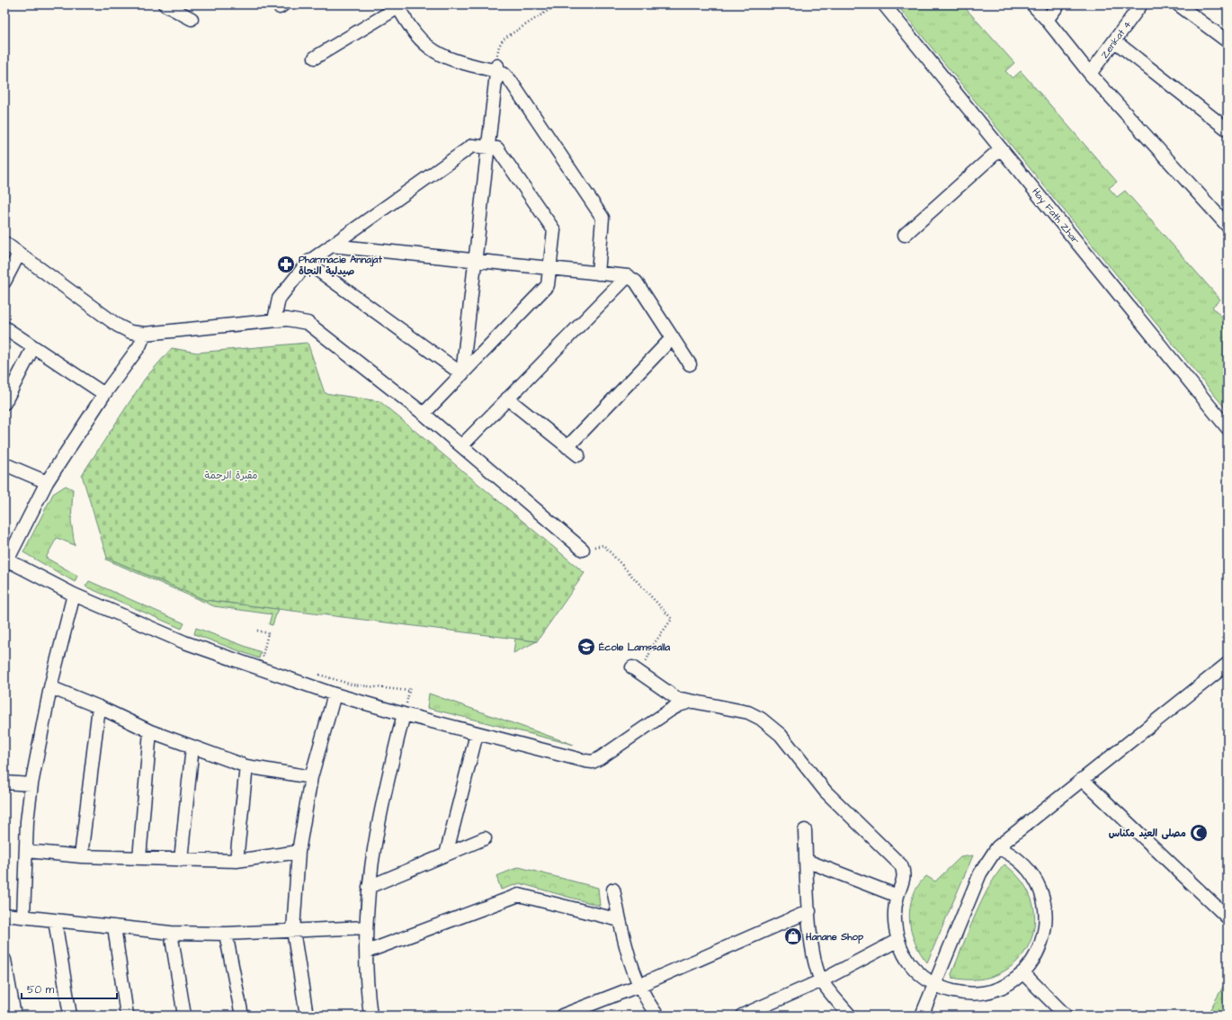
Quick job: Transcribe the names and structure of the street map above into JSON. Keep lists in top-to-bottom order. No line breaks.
{"streets":{"street":["Zenkat 4","Hay Fath Zhar"]},"parks":["مقبرة الرحمة"],"places":{"pharmacy":["Pharmacie Annajat صيدلية النجاة"],"school or university":["École Lamssalla"],"mosque":["مصلى العيد مكناس"],"shop":["Hanane Shop"]},"scale_bar":"50 m"}
